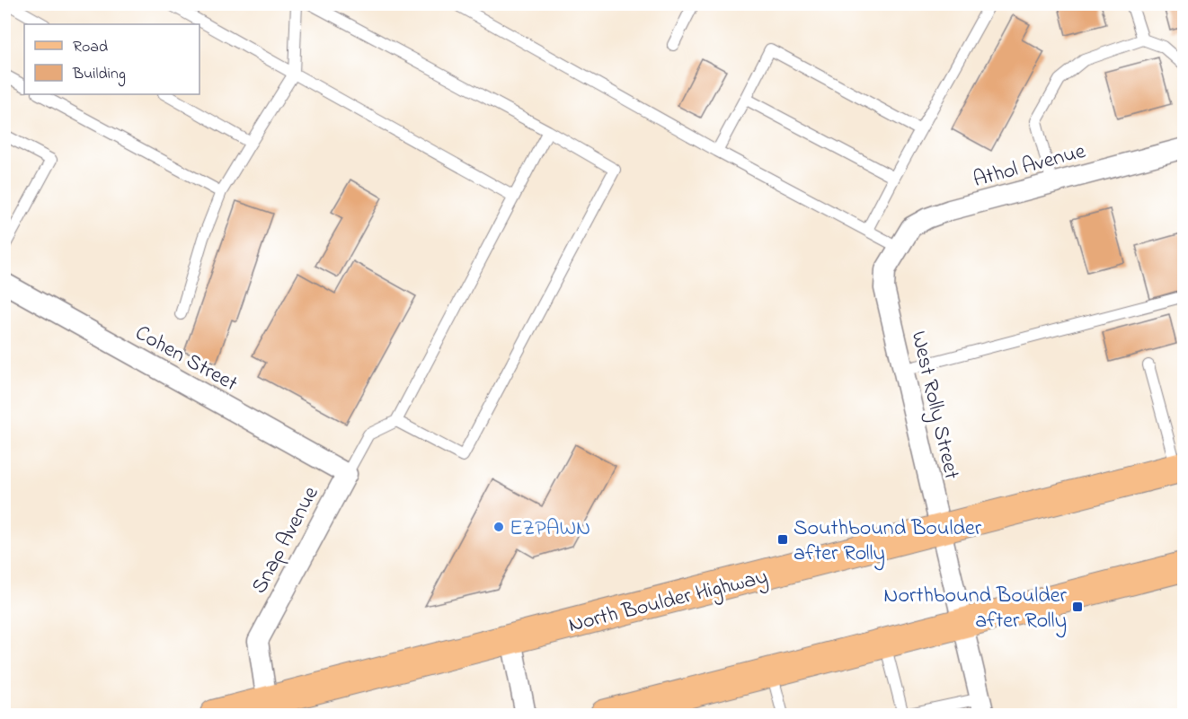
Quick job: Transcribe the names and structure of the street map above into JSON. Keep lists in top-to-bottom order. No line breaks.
{"streets":{"main road":["North Boulder Highway"],"street":["Athol Avenue","Cohen Street","West Rolly Street","Snap Avenue"]},"crossings":[["Athol Avenue","West Rolly Street"],["Cohen Street","Snap Avenue"],["West Rolly Street","North Boulder Highway"],["Snap Avenue","North Boulder Highway"]],"places":{"other":["EZPAWN"],"transit":["Southbound Boulder after Rolly","Northbound Boulder after Rolly"]},"legend":["Road","Building"]}
